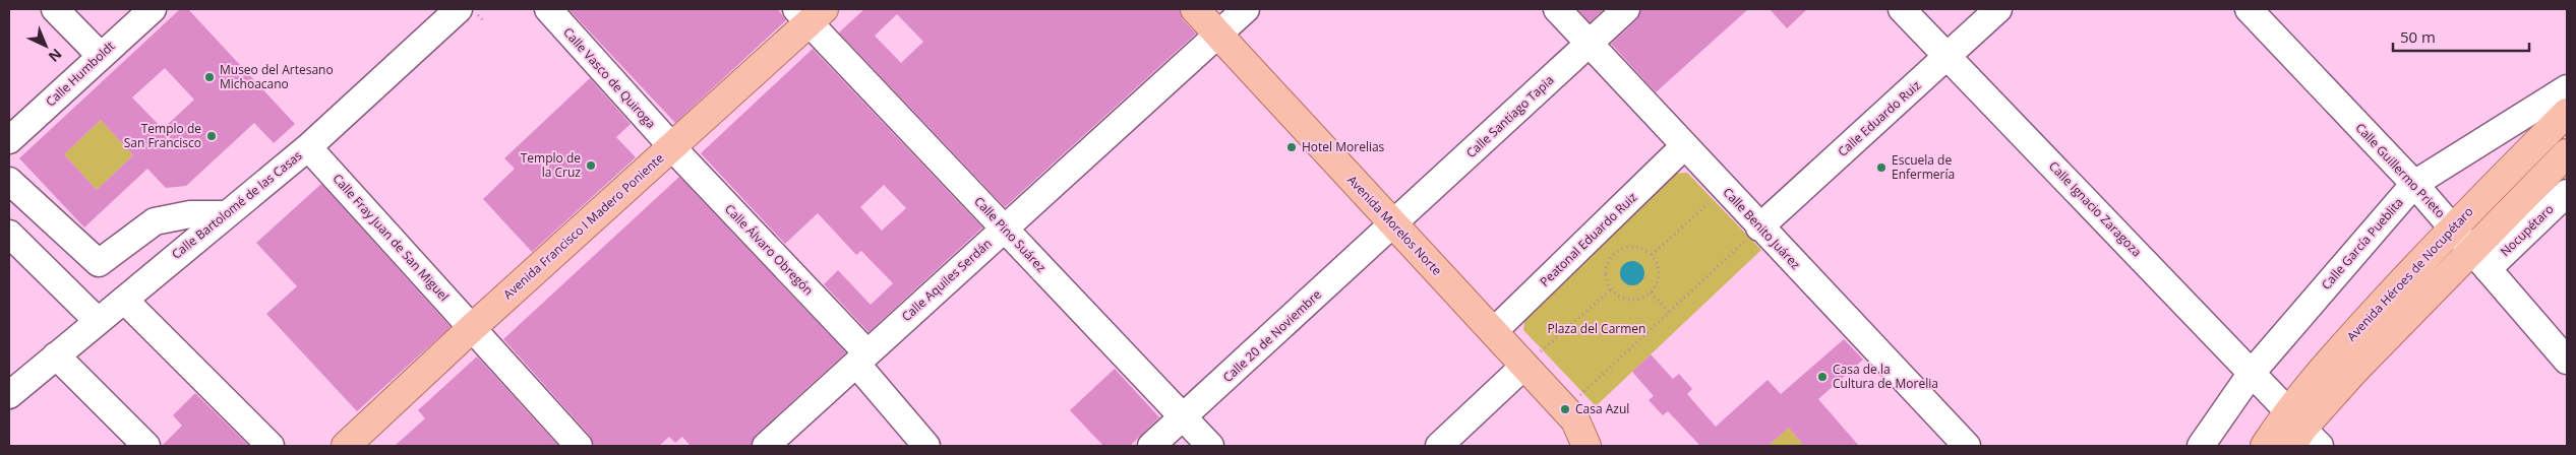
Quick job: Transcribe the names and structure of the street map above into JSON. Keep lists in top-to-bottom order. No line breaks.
{"streets":{"main road":["Avenida Morelos Norte","Avenida Francisco I Madero Poniente","Avenida Héroes de Nocupétaro"],"street":["Calle Humboldt","Calle Vasco de Quiroga","Calle Santiago Tapia","Calle Eduardo Ruiz","Calle Guillermo Prieto","Calle Bartolomé de las Casas","Calle Ignacio Zaragoza","Calle Benito Juárez","Nocupétaro","Calle Pino Suárez","Calle Fray Juan de San Miguel","Peatonal Eduardo Ruiz","Calle García Pueblita","Calle Álvaro Obregón","Calle Aquiles Serdán","Calle 20 de Noviembre"]},"crossings":[["Calle Vasco de Quiroga","Avenida Francisco I Madero Poniente"],["Calle Vasco de Quiroga","Calle Álvaro Obregón"],["Calle Santiago Tapia","Avenida Morelos Norte"],["Calle Santiago Tapia","Calle Benito Juárez"],["Calle Santiago Tapia","Calle 20 de Noviembre"],["Calle Eduardo Ruiz","Calle Ignacio Zaragoza"],["Calle Eduardo Ruiz","Calle Benito Juárez"],["Calle Guillermo Prieto","Nocupétaro"],["Calle Guillermo Prieto","Calle García Pueblita"],["Calle Guillermo Prieto","Avenida Héroes de Nocupétaro"],["Calle Bartolomé de las Casas","Calle Fray Juan de San Miguel"],["Calle Ignacio Zaragoza","Calle García Pueblita"],["Calle Ignacio Zaragoza","Avenida Héroes de Nocupétaro"],["Avenida Morelos Norte","Peatonal Eduardo Ruiz"],["Avenida Morelos Norte","Calle Aquiles Serdán"],["Avenida Morelos Norte","Calle 20 de Noviembre"],["Avenida Francisco I Madero Poniente","Calle Pino Suárez"],["Avenida Francisco I Madero Poniente","Calle Fray Juan de San Miguel"],["Avenida Francisco I Madero Poniente","Calle Álvaro Obregón"],["Calle Benito Juárez","Peatonal Eduardo Ruiz"],["Nocupétaro","Avenida Héroes de Nocupétaro"],["Calle Pino Suárez","Calle Aquiles Serdán"],["Calle Pino Suárez","Calle 20 de Noviembre"],["Calle Álvaro Obregón","Calle Aquiles Serdán"]],"parks":["Plaza del Carmen"],"places":["Museo del Artesano Michoacano","Templo de San Francisco","Hotel Morelias","Templo de la Cruz","Escuela de Enfermería","Casa de la Cultura de Morelia","Casa Azul"],"scale_bar":"50 m","north":"bottom right"}
